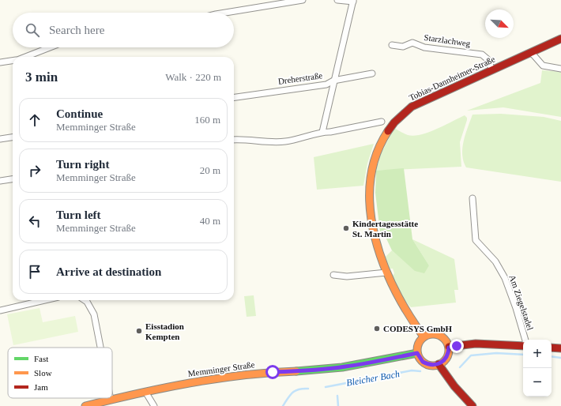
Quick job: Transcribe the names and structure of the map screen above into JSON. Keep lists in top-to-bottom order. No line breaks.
{"streets":{"main road":["Tobias-Dannheimer-Straße","Memminger Straße"],"street":["Starzlachweg","Dreherstraße","Am Ziegelstadel"]},"crossings":[["Starzlachweg","Tobias-Dannheimer-Straße"],["Tobias-Dannheimer-Straße","Memminger Straße"]],"water":["Bleicher Bach"],"places":["Kindertagesstätte St. Martin","CODESYS GmbH","Eisstadion Kempten"],"legend":["Fast","Slow","Jam"],"north":"bottom right","page":{"search":"Search here","heading":["3 min","Walk · 220 m"],"list":[["Continue","Memminger Straße","160 m"],["Turn right","Memminger Straße","20 m"],["Turn left","Memminger Straße","40 m"],"Arrive at destination"],"map_buttons":["+","−"]}}
